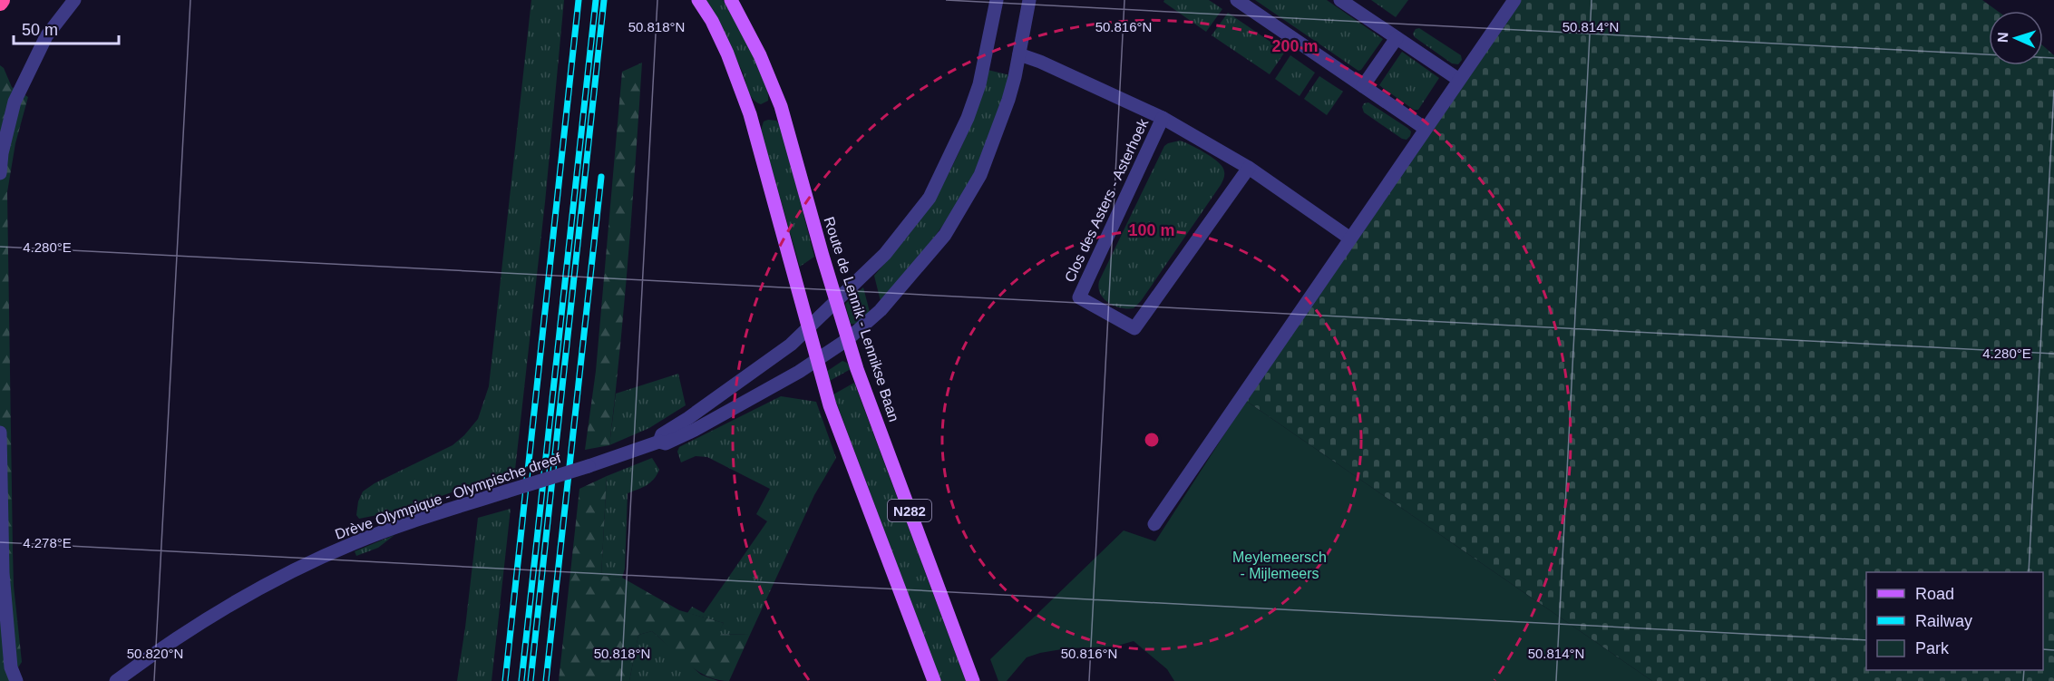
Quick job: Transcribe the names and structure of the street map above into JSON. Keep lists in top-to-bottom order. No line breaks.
{"streets":{"main road":["Route de Lennik - Lennikse Baan","N282"],"street":["Clos des Asters - Asterhoek","Drève Olympique - Olympische dreef"]},"crossings":[["Route de Lennik - Lennikse Baan","Drève Olympique - Olympische dreef"],["Drève Olympique - Olympische dreef","N282"]],"parks":["Meylemeersch - Mijlemeers"],"legend":["Road","Railway","Park"],"scale_bar":"50 m","north":"left","coordinates":["50.818°N","50.816°N","50.814°N","4.280°E","4.278°E","50.820°N"],"rings":["200 m","100 m"]}
